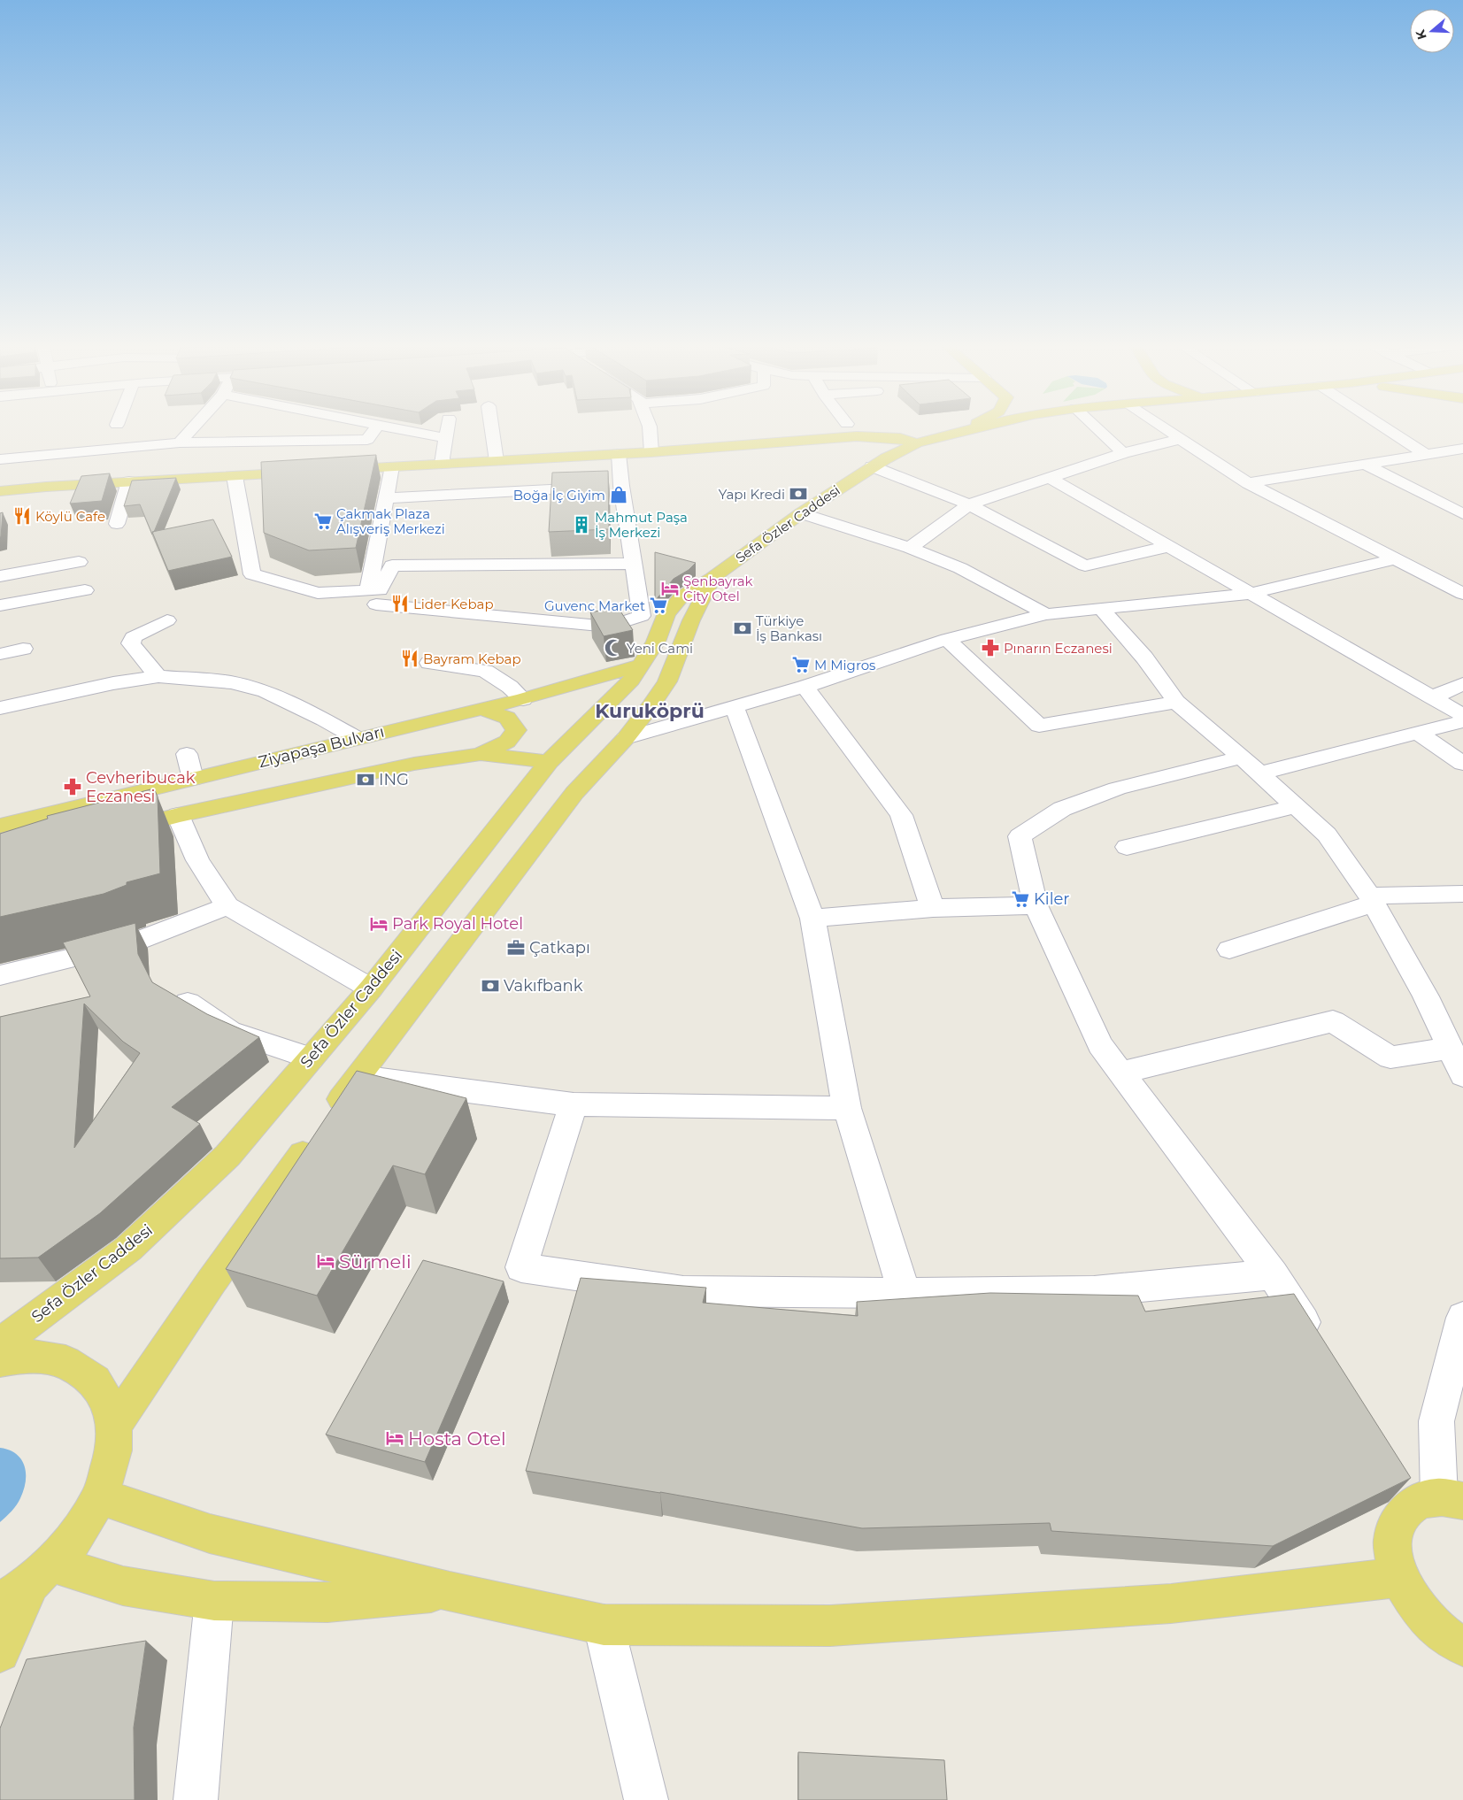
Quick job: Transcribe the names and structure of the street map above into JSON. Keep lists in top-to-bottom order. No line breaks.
{"streets":{"main road":["Sefa Özler Caddesi","Ziyapaşa Bulvarı"]},"crossings":[["Sefa Özler Caddesi","Ziyapaşa Bulvarı"]],"districts":["Kuruköprü"],"places":{"bank":["Yapı Kredi","Türkiye İş Bankası","ING","Vakıfbank"],"shop":["Boğa İç Giyim"],"restaurant":["Köylü Cafe","Lider Kebap","Bayram Kebap"],"supermarket":["Çakmak Plaza Alışveriş Merkezi","Guvenc Market","M Migros","Kiler"],"building":["Mahmut Paşa İş Merkezi"],"hotel":["Şenbayrak City Otel","Park Royal Hotel","Sürmeli","Hosta Otel"],"mosque":["Yeni Cami"],"pharmacy":["Pınarın Eczanesi","Cevheribucak Eczanesi"],"office":["Çatkapı"]},"north":"left"}
